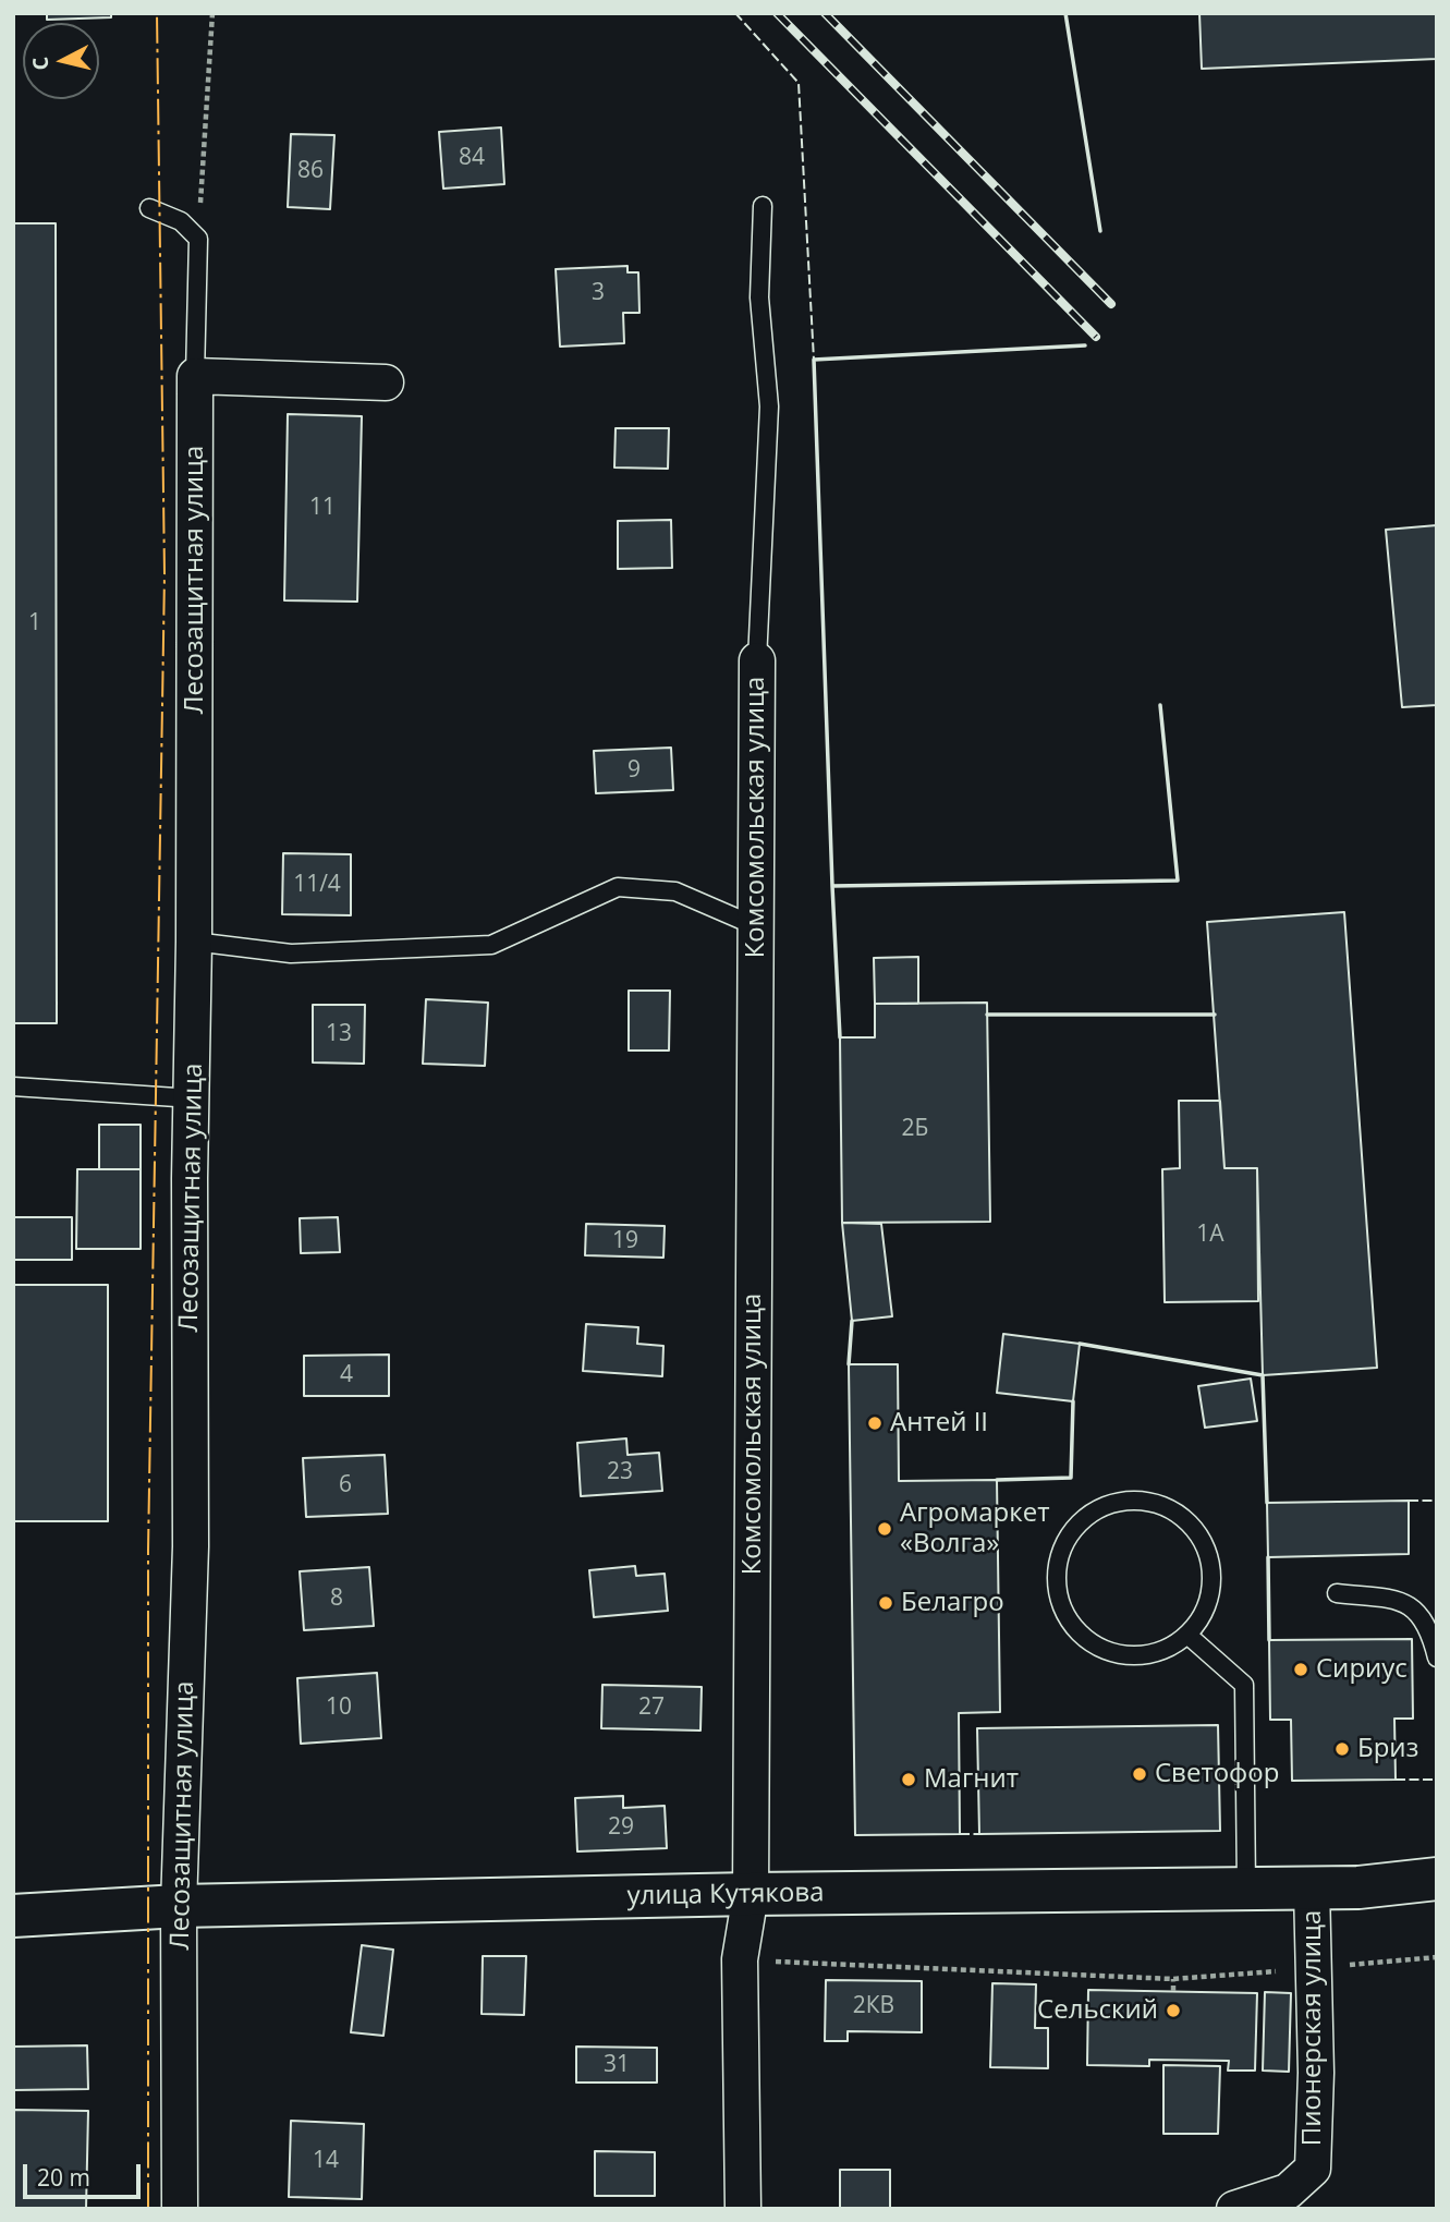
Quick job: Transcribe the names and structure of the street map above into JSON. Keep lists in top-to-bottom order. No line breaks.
{"streets":{"main road":["улица Кутякова"],"street":["Лесозащитная улица","Комсомольская улица","Пионерская улица"]},"crossings":[["Лесозащитная улица","улица Кутякова"],["Комсомольская улица","улица Кутякова"],["улица Кутякова","Пионерская улица"]],"places":["Антей II","Агромаркет «Волга»","Белагро","Сириус","Бриз","Светофор","Магнит","Сельский"],"house_numbers":["84","86","3","11","1","9","11/4","13","2Б","1А","19","4","23","6","8","10","27","29","2КВ","31","14"],"scale_bar":"20 m","north":"left"}
